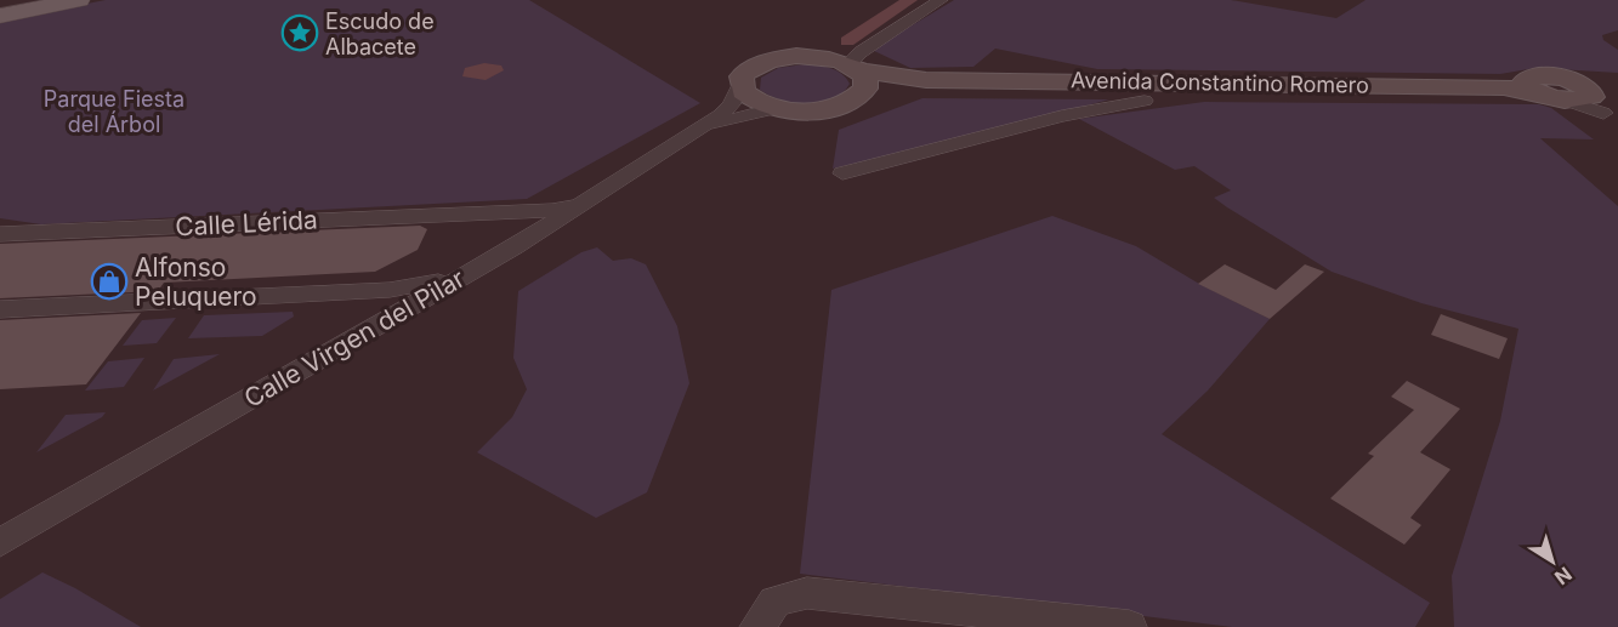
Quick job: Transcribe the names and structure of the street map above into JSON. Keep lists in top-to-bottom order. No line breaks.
{"streets":{"street":["Avenida Constantino Romero","Calle Lérida","Calle Virgen del Pilar"]},"crossings":[["Avenida Constantino Romero","Calle Virgen del Pilar"],["Calle Lérida","Calle Virgen del Pilar"]],"parks":["Parque Fiesta del Árbol"],"places":{"place":["Escudo de Albacete"],"shop":["Alfonso Peluquero"]},"north":"bottom right"}
